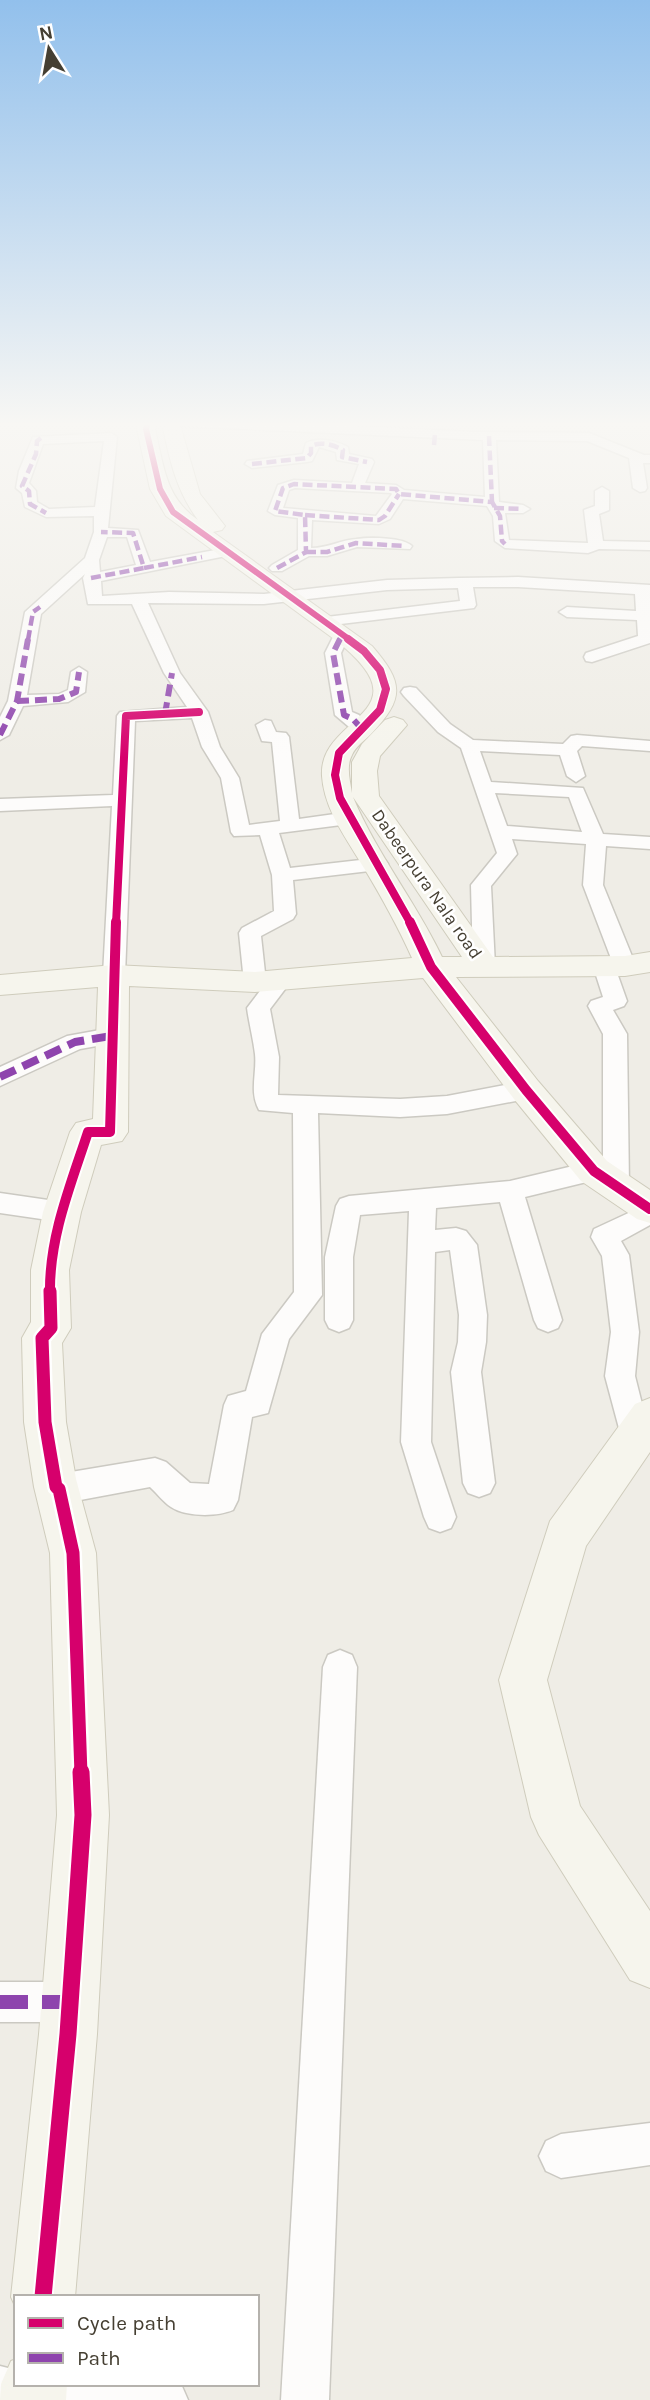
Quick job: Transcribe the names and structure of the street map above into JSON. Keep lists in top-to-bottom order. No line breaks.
{"streets":{"street":["Dabeerpura Nala road"]},"legend":["Cycle path","Path"],"north":"top"}
